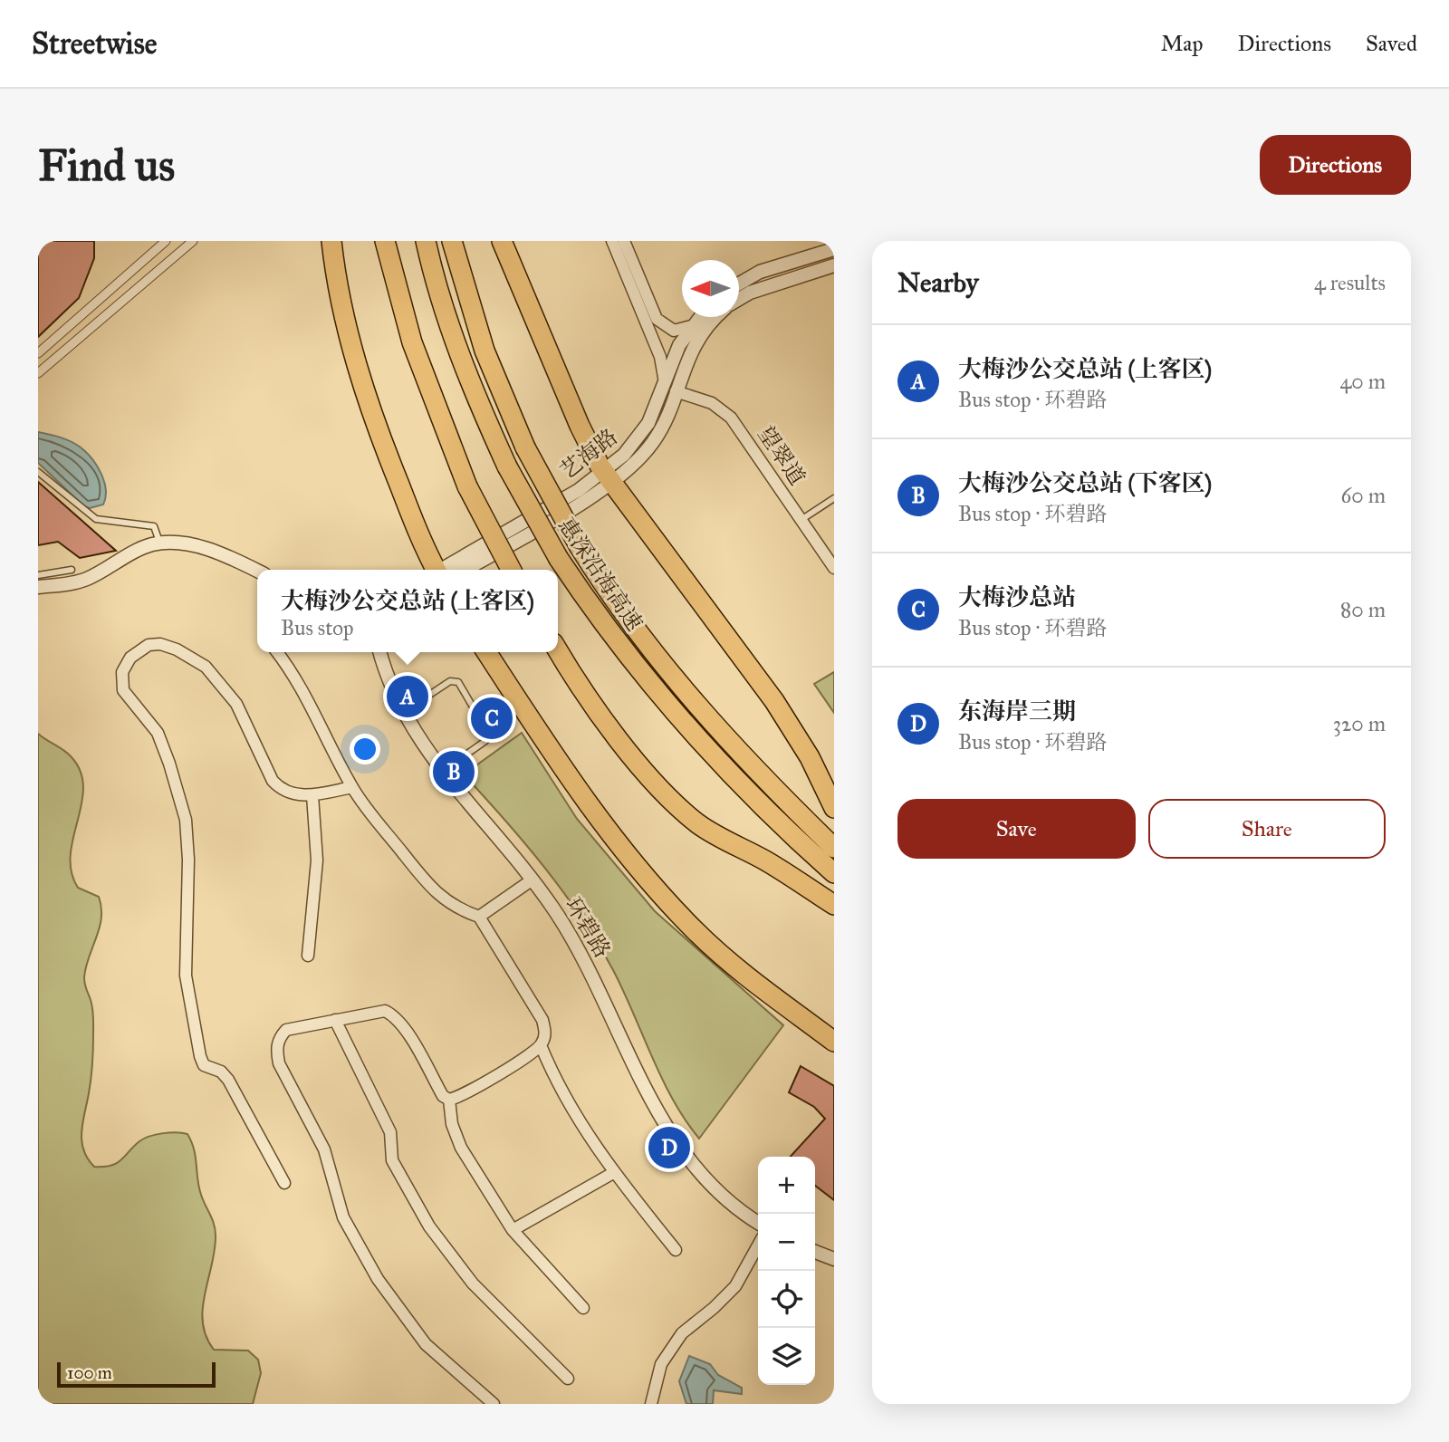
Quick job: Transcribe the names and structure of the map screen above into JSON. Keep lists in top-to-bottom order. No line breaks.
{"streets":{"highway":["惠深沿海高速"],"street":["艺海路","望翠道","环碧路"]},"crossings":[["艺海路","望翠道"]],"scale_bar":"100 m","north":"left","page":{"header":"Streetwise","nav":["Map","Directions","Saved"],"buttons":["Directions",["Save","Share"]],"title":"Find us","heading":["Nearby","4 results"],"list":[{"mark":"A","name":"大梅沙公交总站 (上客区)","note":"Bus stop · 环碧路","value":"40 m"},{"mark":"B","name":"大梅沙公交总站 (下客区)","note":"Bus stop · 环碧路","value":"60 m"},{"mark":"C","name":"大梅沙总站","note":"Bus stop · 环碧路","value":"80 m"},{"mark":"D","name":"东海岸三期","note":"Bus stop · 环碧路","value":"320 m"}],"popup":["大梅沙公交总站 (上客区)","Bus stop"],"pins":["A","C","B","D"],"map_buttons":["+","−"],"scale":"100 m"}}
